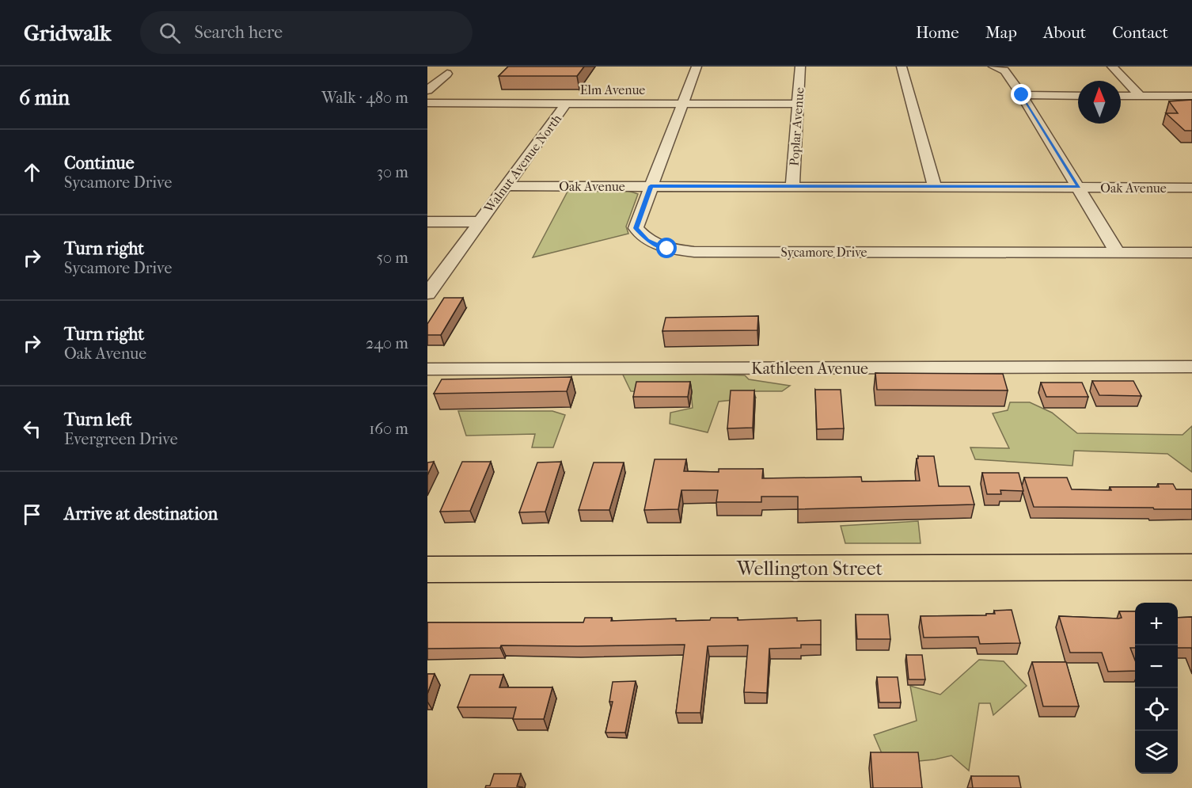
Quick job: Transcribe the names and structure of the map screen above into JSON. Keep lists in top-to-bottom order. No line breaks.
{"streets":{"main road":["Wellington Street"],"street":["Elm Avenue","Poplar Avenue","Walnut Avenue North","Oak Avenue","Sycamore Drive","Kathleen Avenue"]},"crossings":[["Elm Avenue","Poplar Avenue"],["Elm Avenue","Walnut Avenue North"],["Elm Avenue","Sycamore Drive"],["Poplar Avenue","Oak Avenue"],["Walnut Avenue North","Oak Avenue"],["Oak Avenue","Sycamore Drive"]],"north":"top","page":{"header":"Gridwalk","search":"Search here","nav":["Home","Map","About","Contact"],"heading":["6 min","Walk · 480 m"],"list":[["Continue","Sycamore Drive","30 m"],["Turn right","Sycamore Drive","50 m"],["Turn right","Oak Avenue","240 m"],["Turn left","Evergreen Drive","160 m"],"Arrive at destination"],"map_buttons":["+","−"]}}
